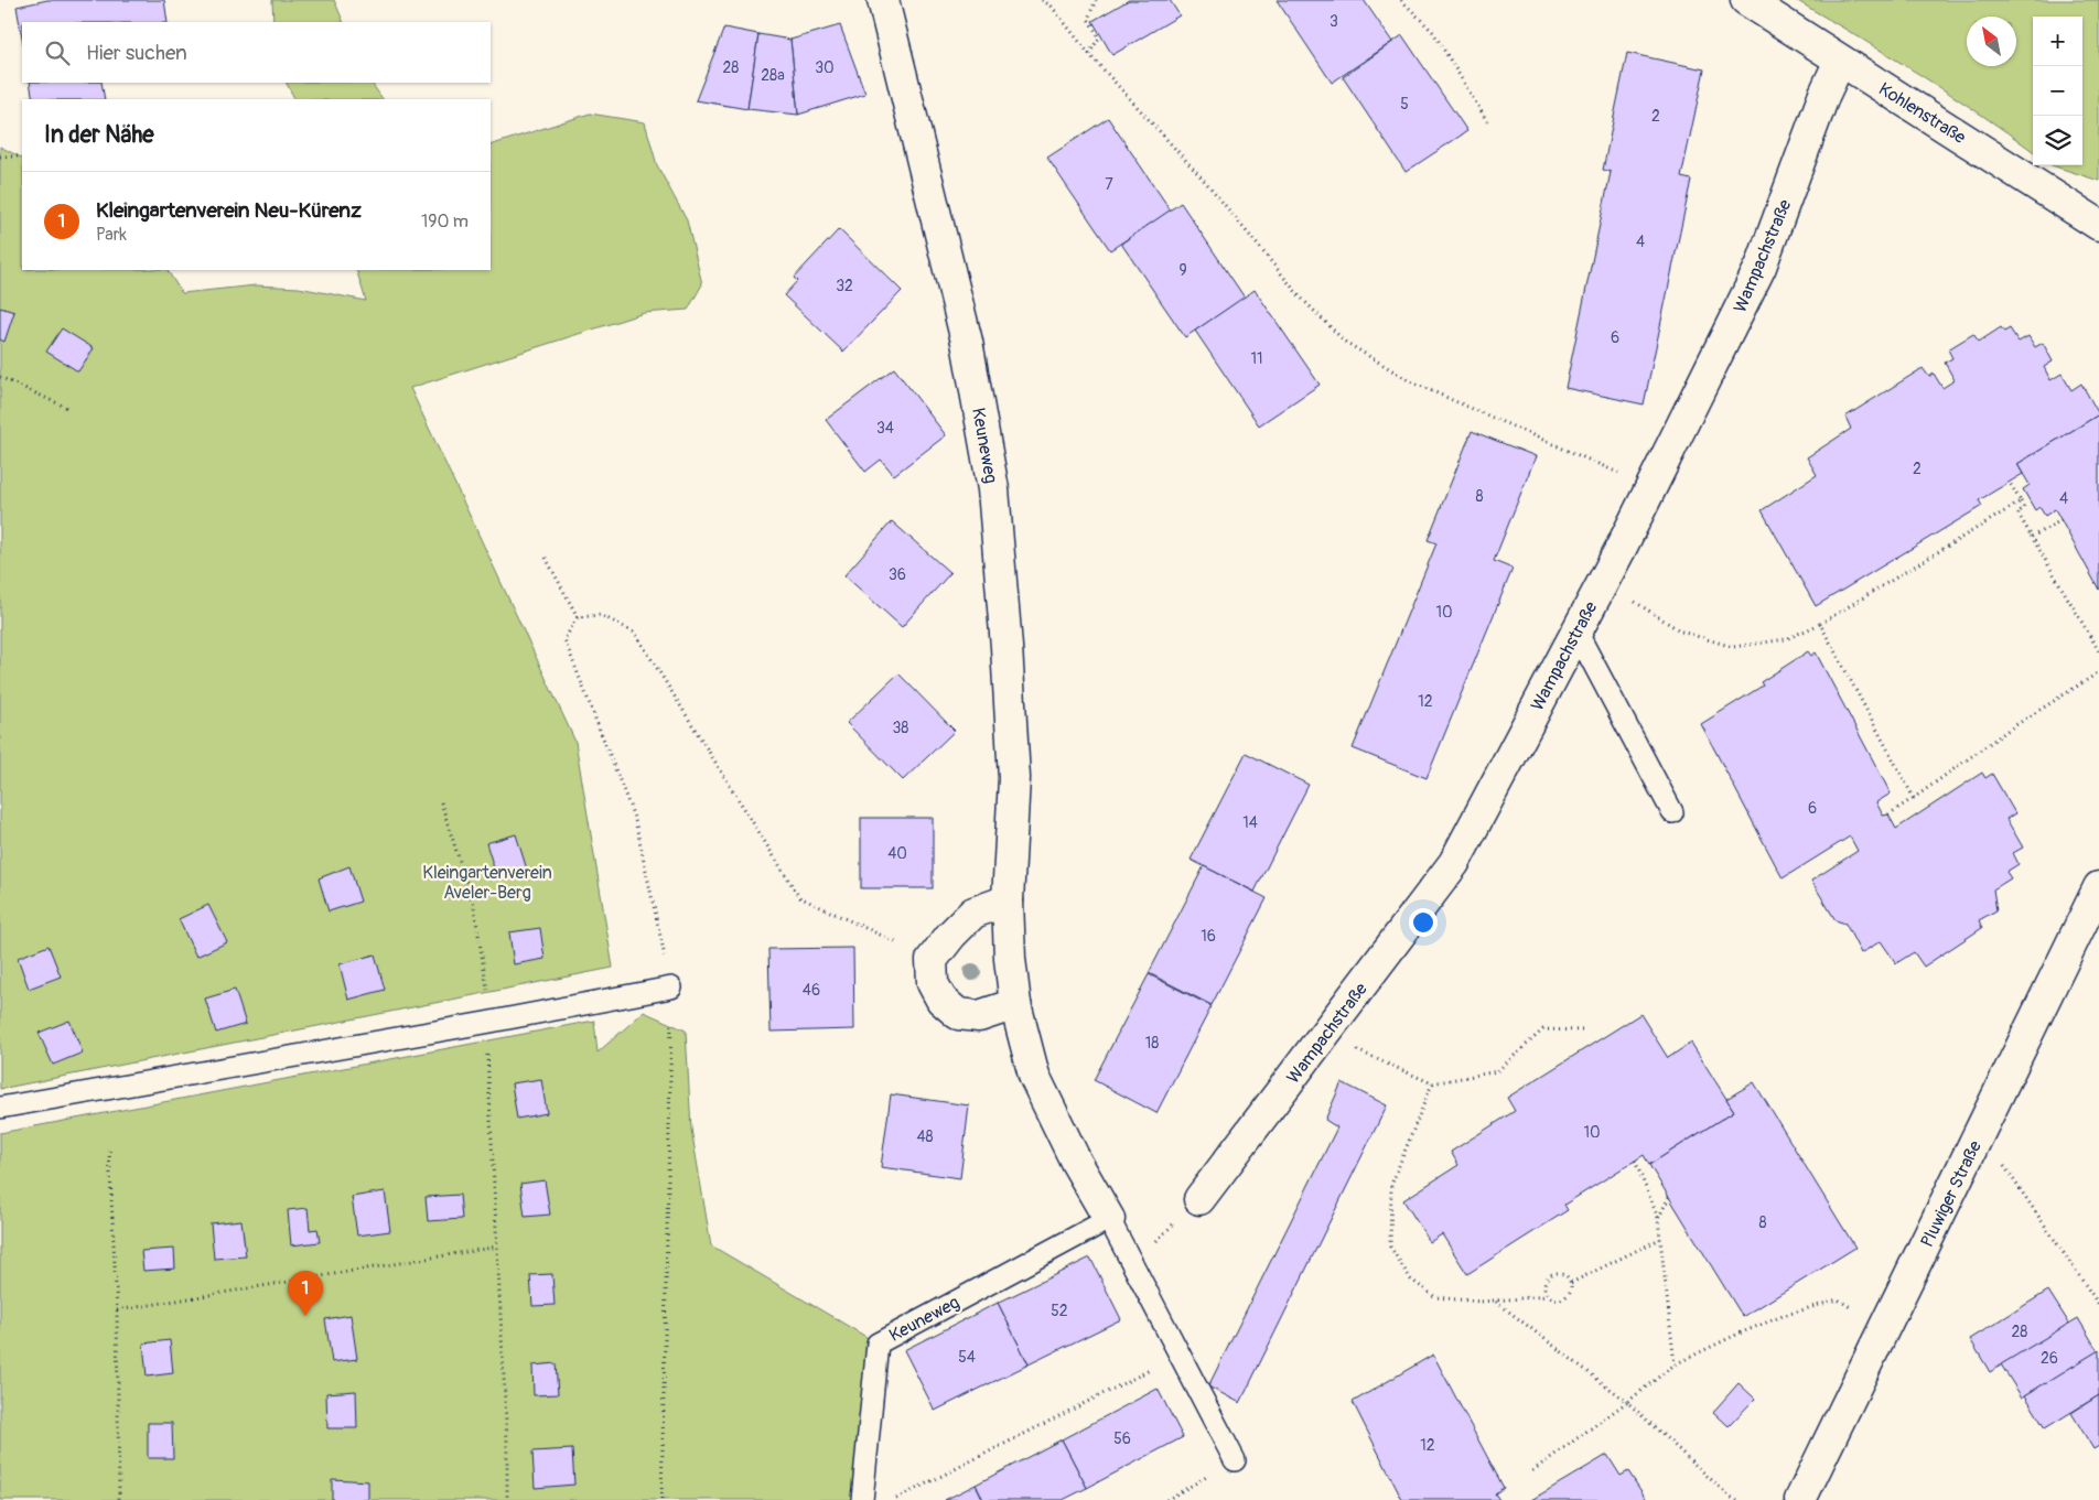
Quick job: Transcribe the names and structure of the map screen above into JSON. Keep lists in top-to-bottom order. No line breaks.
{"streets":{"street":["Kohlenstraße","Wampachstraße","Keuneweg","Pluwiger Straße"]},"crossings":[["Kohlenstraße","Wampachstraße"]],"parks":["Kleingartenverein Aveler-Berg"],"house_numbers":["3","28","30","28a","5","2","7","4","9","32","6","11","34","2","8","4","36","10","12","38","6","14","40","16","46","18","10","48","8","52","28","54","26","56","12"],"north":"top left","page":{"map_buttons":["+","−"],"search":"Hier suchen","heading":"In der Nähe","list":[{"mark":"1","name":"Kleingartenverein Neu-Kürenz","note":"Park","value":"190 m"}],"pins":"1"}}
